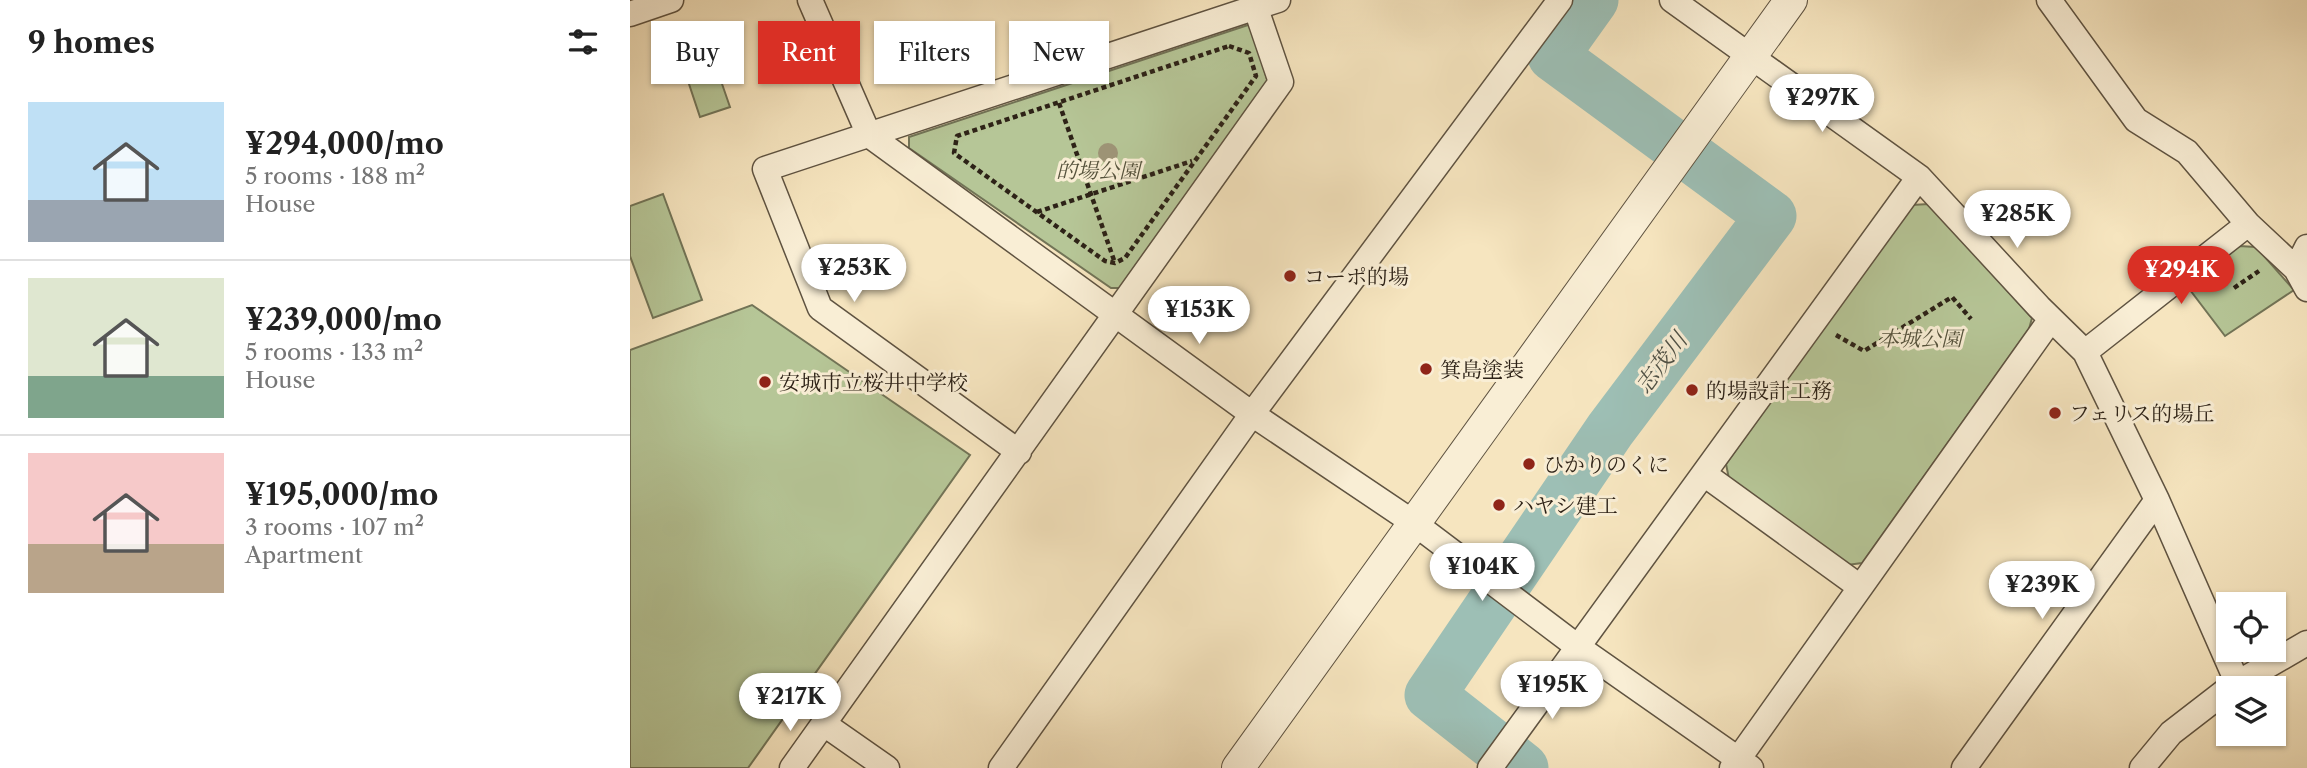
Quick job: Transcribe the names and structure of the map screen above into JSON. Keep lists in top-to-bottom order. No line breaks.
{"water":["志茂川"],"parks":["的場公園","本城公園"],"places":["コーポ的場","箕島塗装","安城市立桜井中学校","的場設計工務","フェリス的場丘","ひかりのくに","ハヤシ建工"],"page":{"heading":"9 homes","chip":["Buy","Rent","Filters","New"],"price":["¥297K","¥285K","¥253K","¥294K","¥153K","¥104K","¥239K","¥195K","¥217K"],"list":[{"name":"¥294,000/mo","note":"5 rooms · 188 m² · House"},{"name":"¥239,000/mo","note":"5 rooms · 133 m² · House"},{"name":"¥195,000/mo","note":"3 rooms · 107 m² · Apartment"}]}}
